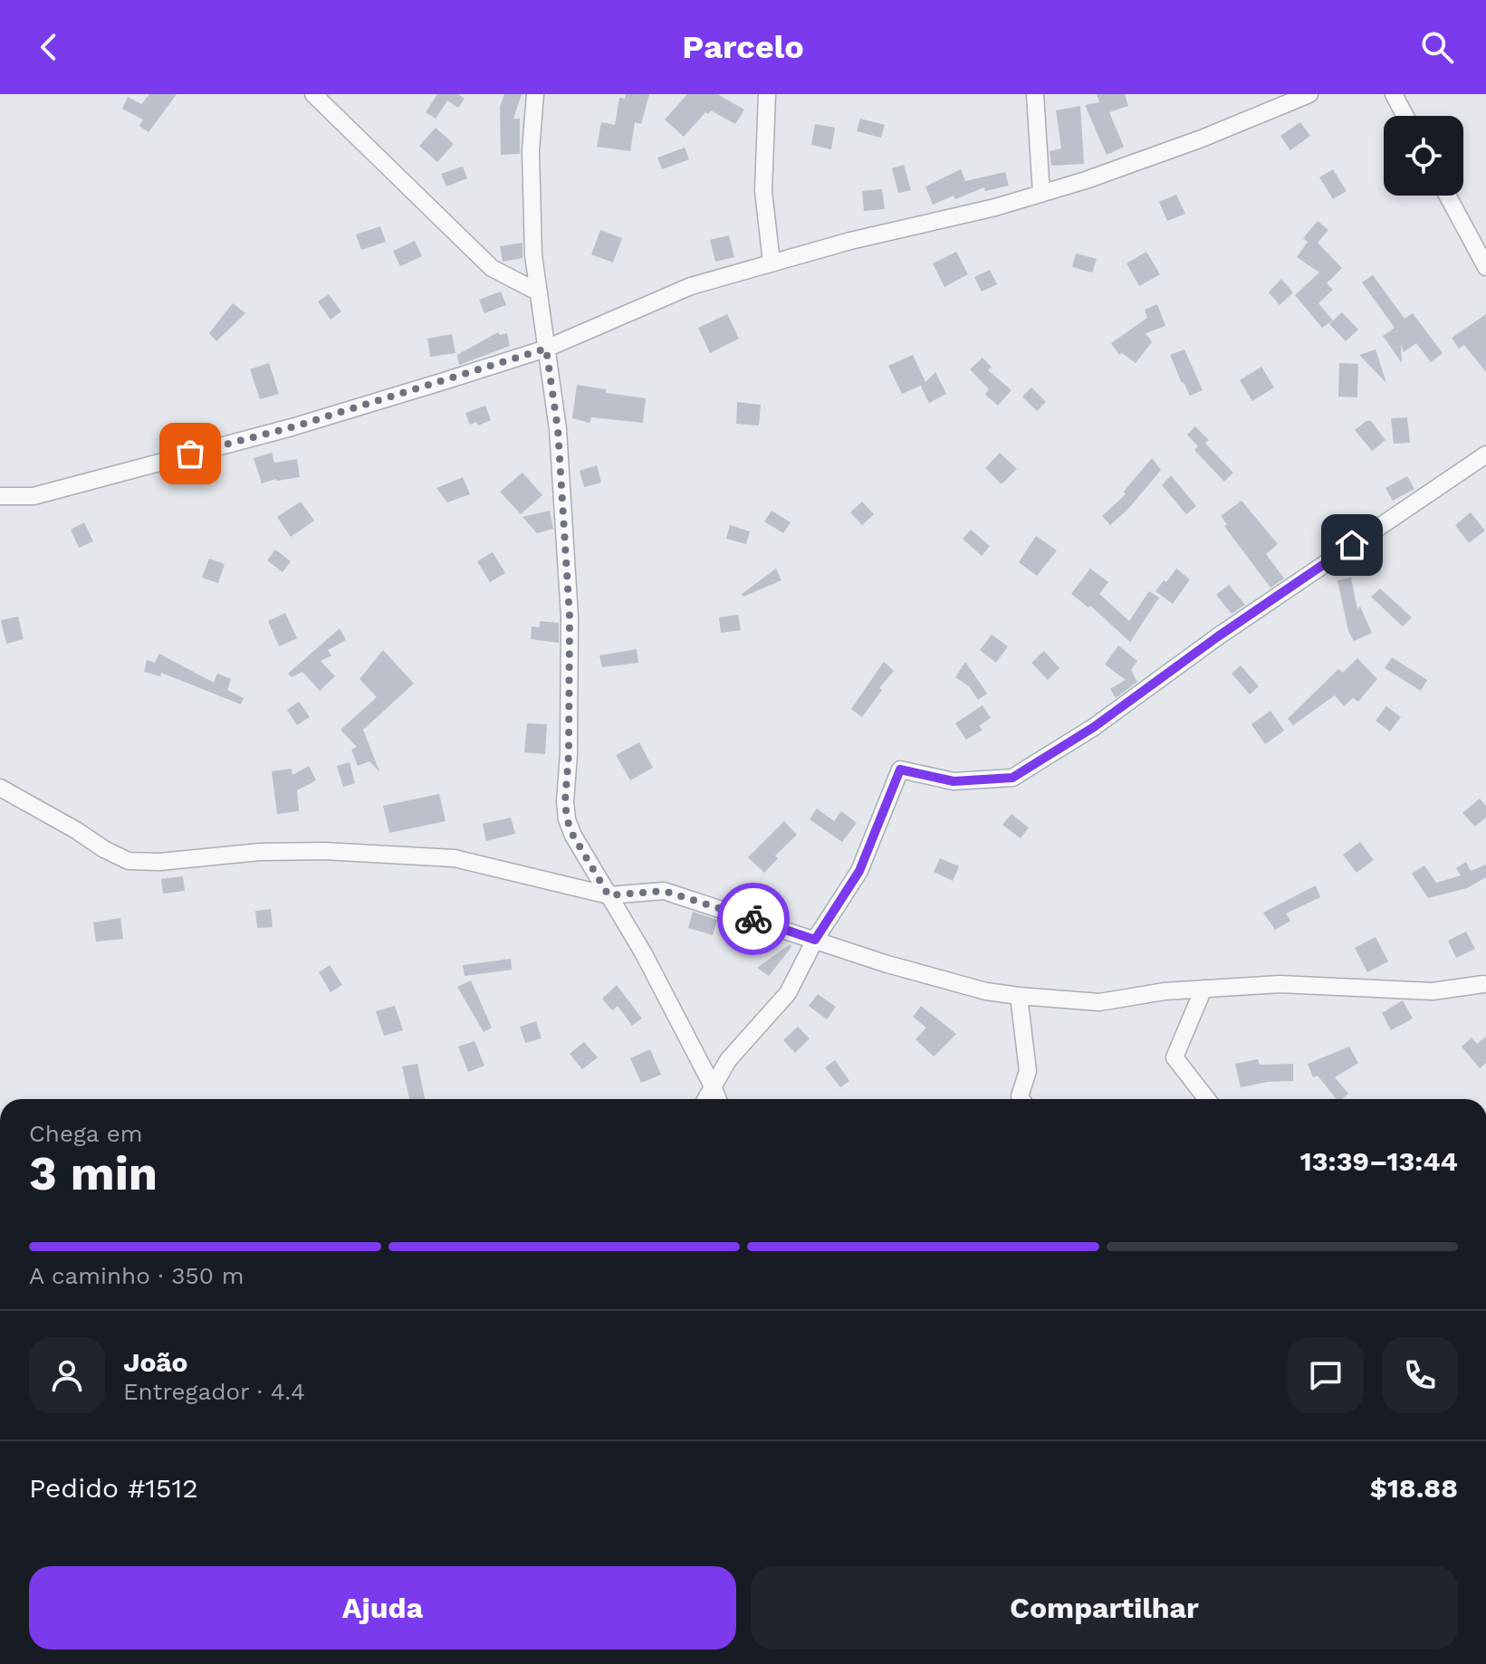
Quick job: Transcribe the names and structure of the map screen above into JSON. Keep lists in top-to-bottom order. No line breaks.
{"page":{"header":"Parcelo","heading":["3 min","Chega em","13:39–13:44"],"panel":["João","Entregador · 4.4","Pedido #1512","$18.88"],"bar":"A caminho · 350 m","buttons":["Ajuda","Compartilhar"]}}
